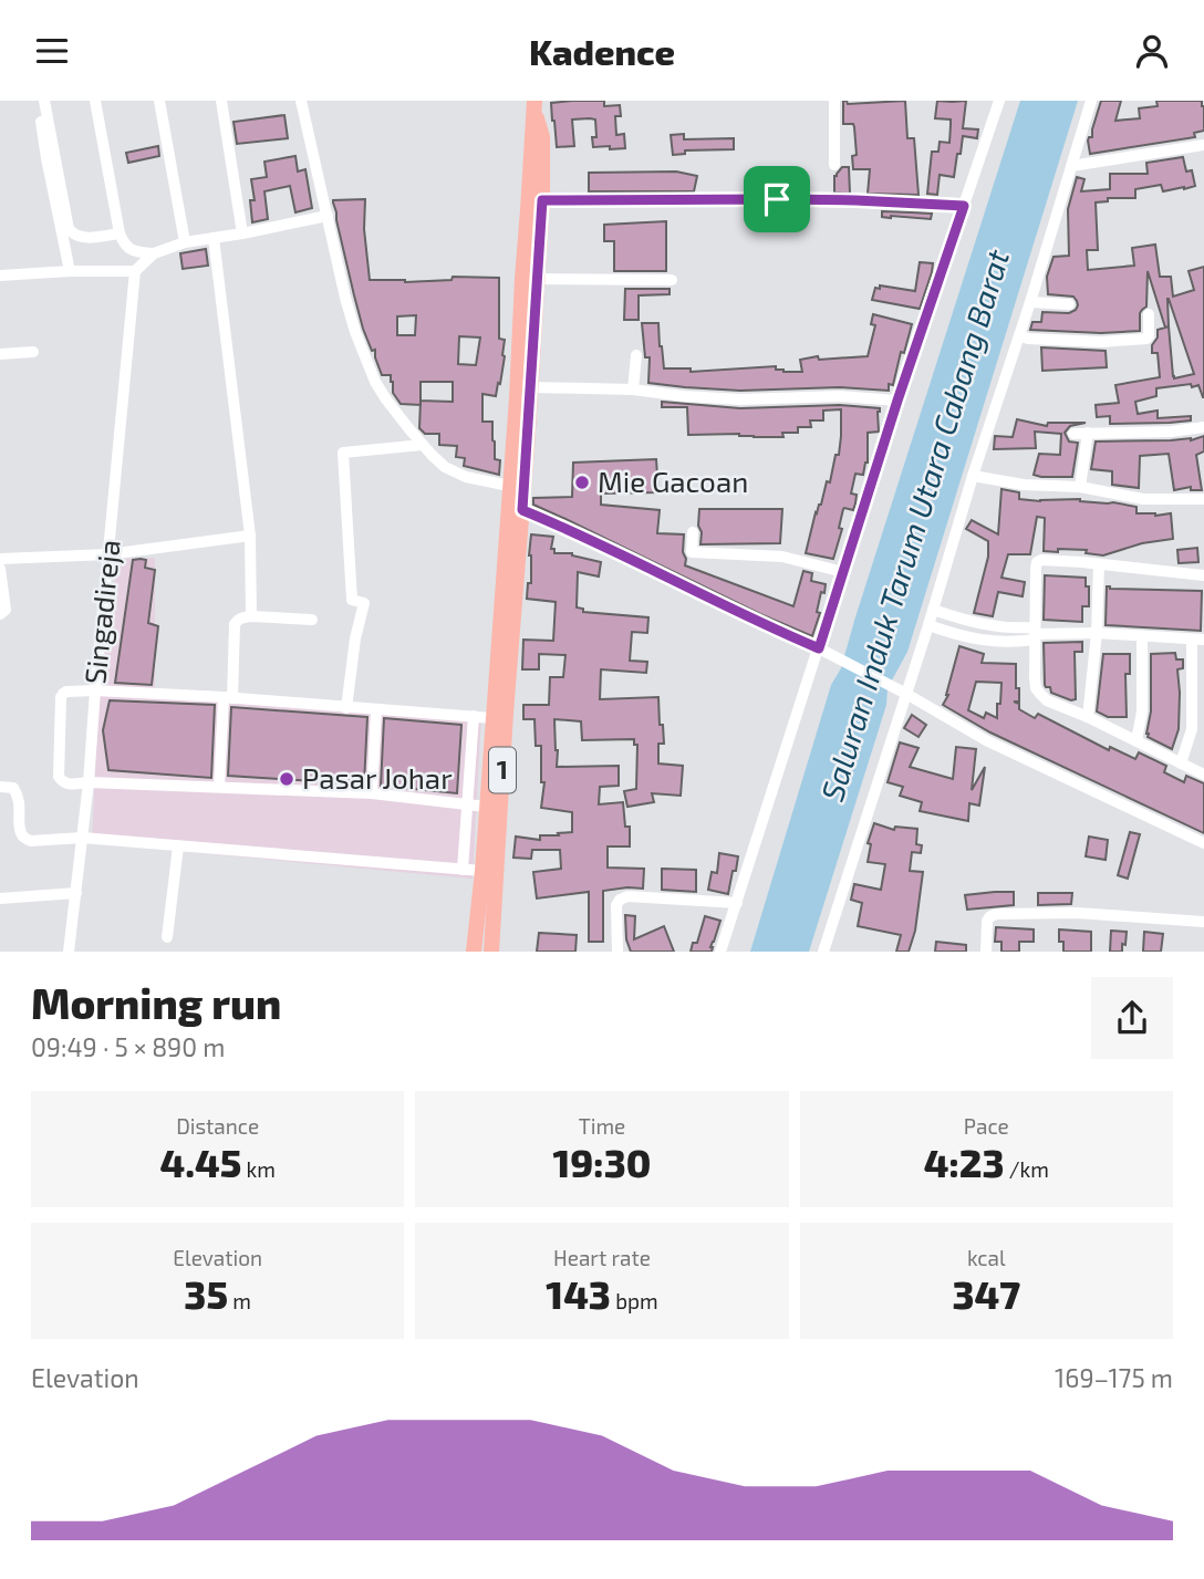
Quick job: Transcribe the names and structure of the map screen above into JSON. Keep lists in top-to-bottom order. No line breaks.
{"streets":{"main road":["1"],"street":["Singadireja"]},"water":["Saluran Induk Tarum Utara Cabang Barat"],"places":["Mie Gacoan","Pasar Johar"],"page":{"header":"Kadence","heading":["Morning run","09:49 · 5 × 890 m"],"stats":[["Distance","4.45 km"],["Time","19:30"],["Pace","4:23 /km"],["Elevation","35 m"],["Heart rate","143 bpm"],["kcal","347"]],"chart":["Elevation","169–175 m"]}}
